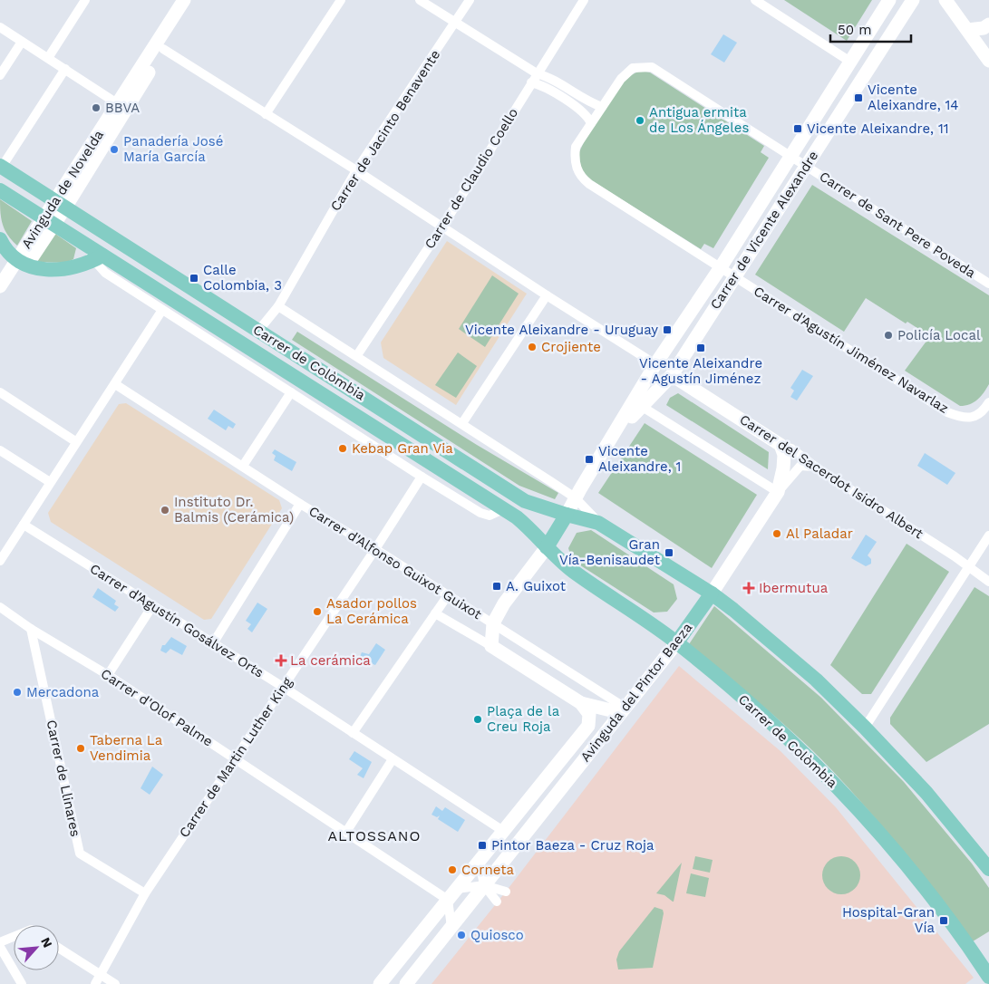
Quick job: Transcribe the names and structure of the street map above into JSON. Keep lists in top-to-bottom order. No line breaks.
{"streets":{"main road":["Carrer de Colòmbia","Avinguda del Pintor Baeza"],"street":["Carrer de Jacinto Benavente","Carrer de Claudio Coello","Avinguda de Novelda","Carrer de Sant Pere Poveda","Carrer de Vicente Alexandre","Carrer d'Agustín Jiménez Navarlaz","Carrer del Sacerdot Isidro Albert","Carrer d'Alfonso Guixot Guixot","Carrer d'Agustín Gosálvez Orts","Carrer d'Olof Palme","Carrer de Martin Luther King","Carrer de Llinares"]},"crossings":[["Carrer de Jacinto Benavente","Carrer de Colòmbia"],["Carrer de Claudio Coello","Carrer de Colòmbia"],["Avinguda de Novelda","Carrer de Colòmbia"],["Carrer de Sant Pere Poveda","Carrer de Vicente Alexandre"],["Carrer de Sant Pere Poveda","Carrer d'Agustín Jiménez Navarlaz"],["Carrer de Vicente Alexandre","Carrer d'Agustín Jiménez Navarlaz"],["Carrer de Vicente Alexandre","Carrer de Colòmbia"],["Carrer de Vicente Alexandre","Carrer del Sacerdot Isidro Albert"],["Carrer de Colòmbia","Avinguda del Pintor Baeza"],["Carrer de Colòmbia","Carrer de Martin Luther King"],["Carrer del Sacerdot Isidro Albert","Avinguda del Pintor Baeza"],["Carrer d'Alfonso Guixot Guixot","Avinguda del Pintor Baeza"],["Carrer d'Alfonso Guixot Guixot","Carrer de Martin Luther King"],["Carrer d'Agustín Gosálvez Orts","Carrer de Martin Luther King"],["Avinguda del Pintor Baeza","Carrer d'Olof Palme"],["Carrer d'Olof Palme","Carrer de Martin Luther King"],["Carrer d'Olof Palme","Carrer de Llinares"],["Carrer de Martin Luther King","Carrer de Llinares"]],"districts":["ALTOSSANO"],"places":{"transit":["Vicente Aleixandre, 14","Vicente Aleixandre, 11","Calle Colombia, 3","Vicente Aleixandre - Uruguay","Vicente Aleixandre - Agustín Jiménez","Vicente Aleixandre, 1","Gran Vía-Benisaudet","A. Guixot","Pintor Baeza - Cruz Roja","Hospital-Gran Vía"],"other":["BBVA","Antigua ermita de Los Ángeles","Panadería José María García","Policía Local","Crojiente","Kebap Gran Via","Instituto Dr. Balmis (Cerámica)","Al Paladar","Asador pollos La Cerámica","Mercadona","Plaça de la Creu Roja","Taberna La Vendimia","Corneta","Quiosco"],"health":["Ibermutua","La cerámica"]},"scale_bar":"50 m","north":"top right"}
